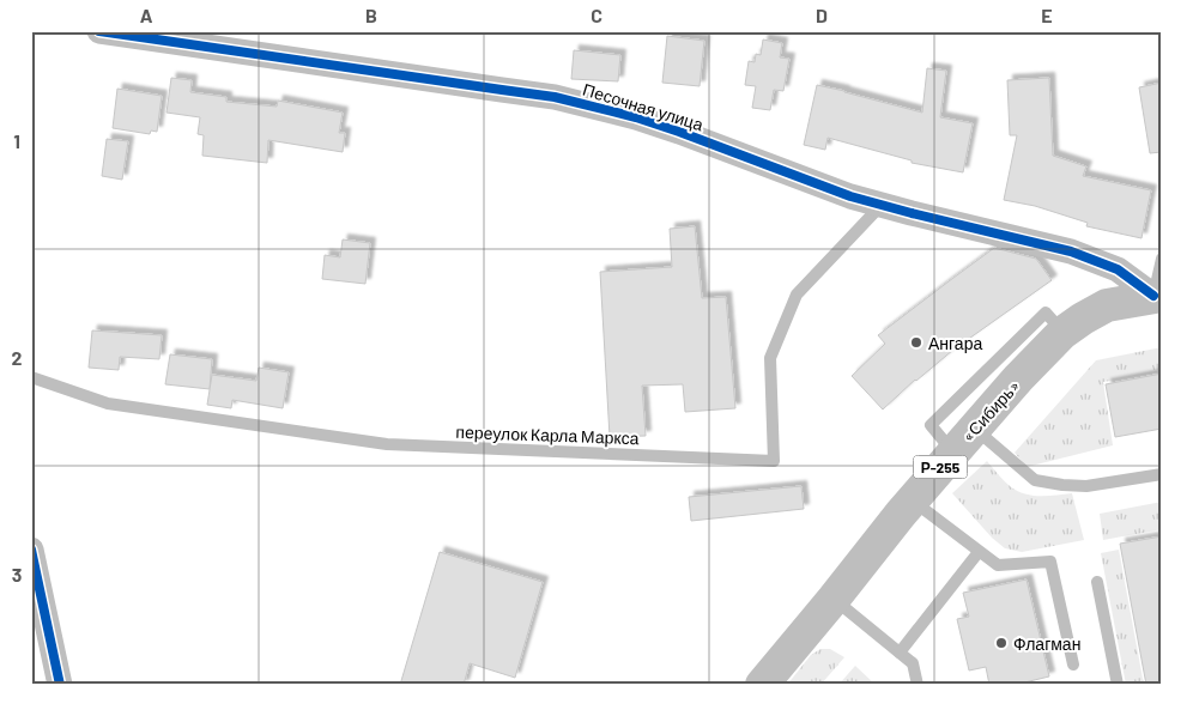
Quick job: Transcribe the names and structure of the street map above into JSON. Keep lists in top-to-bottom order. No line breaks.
{"streets":{"highway":["«Сибирь»","Р-255"],"street":["Песочная улица"],"lane":["переулок Карла Маркса"]},"crossings":[["Песочная улица","«Сибирь»"],["Песочная улица","переулок Карла Маркса"]],"places":["Ангара","Флагман"],"grid":{"columns":["A","B","C","D","E"],"rows":["1","2","3"]}}
